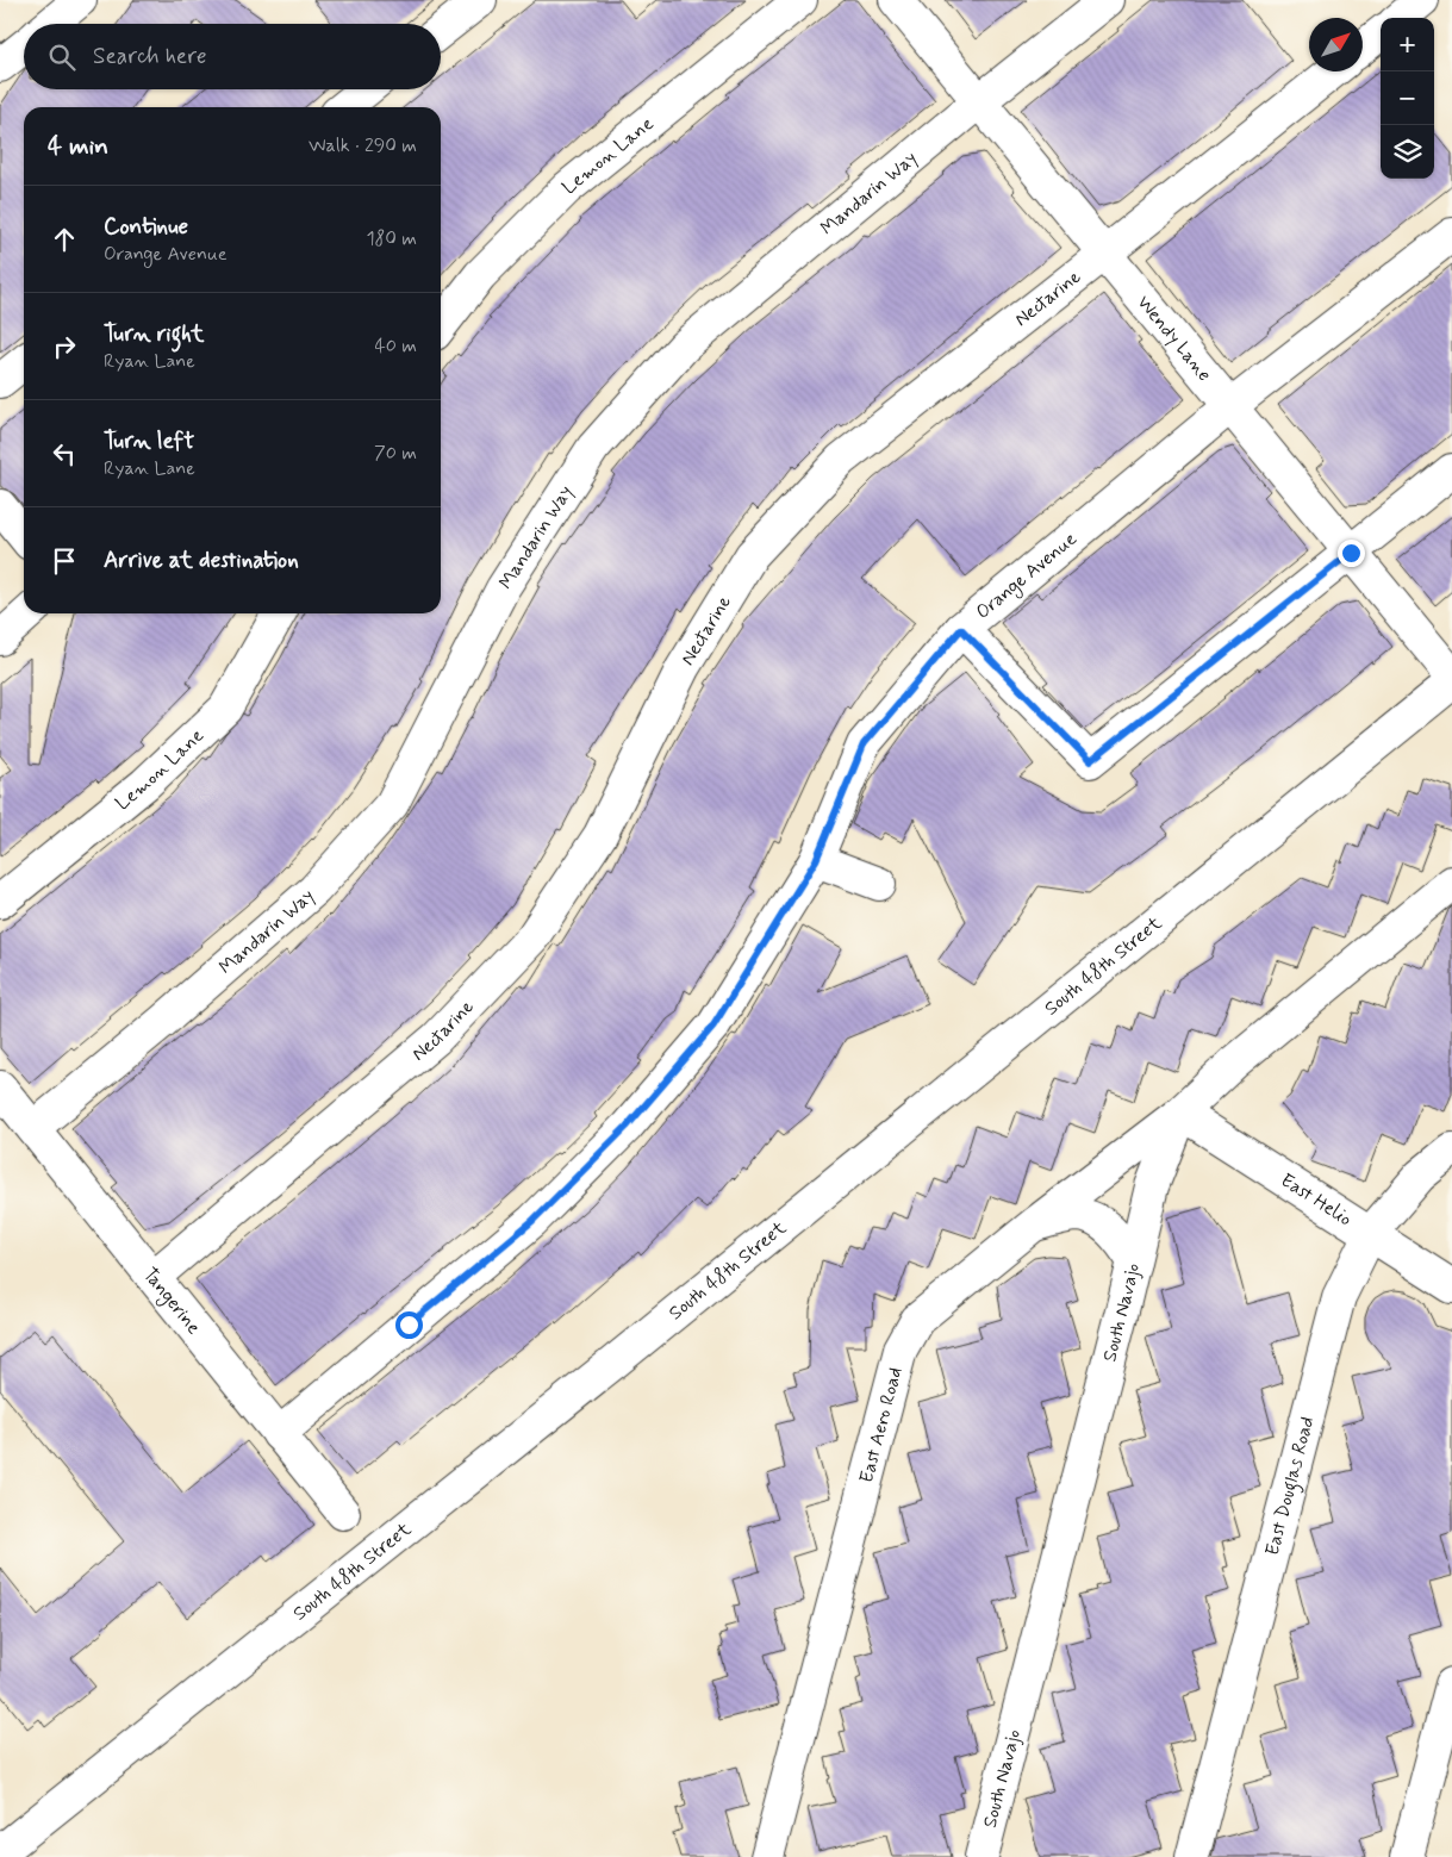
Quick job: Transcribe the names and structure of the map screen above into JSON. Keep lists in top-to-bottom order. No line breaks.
{"streets":{"street":["Lemon Lane","Mandarin Way","Nectarine","Wendy Lane","Orange Avenue","South 48th Street","East Helio","Tangerine","South Navajo","East Aero Road","East Douglas Road"]},"crossings":[["Mandarin Way","Wendy Lane"],["Mandarin Way","Tangerine"],["Nectarine","Wendy Lane"],["Nectarine","Tangerine"],["Wendy Lane","Orange Avenue"],["Orange Avenue","Tangerine"],["East Helio","South Navajo"],["East Helio","East Aero Road"],["East Helio","East Douglas Road"],["South Navajo","East Aero Road"]],"north":"top right","page":{"map_buttons":["+","−"],"search":"Search here","heading":["4 min","Walk · 290 m"],"list":[["Continue","Orange Avenue","180 m"],["Turn right","Ryan Lane","40 m"],["Turn left","Ryan Lane","70 m"],"Arrive at destination"]}}
